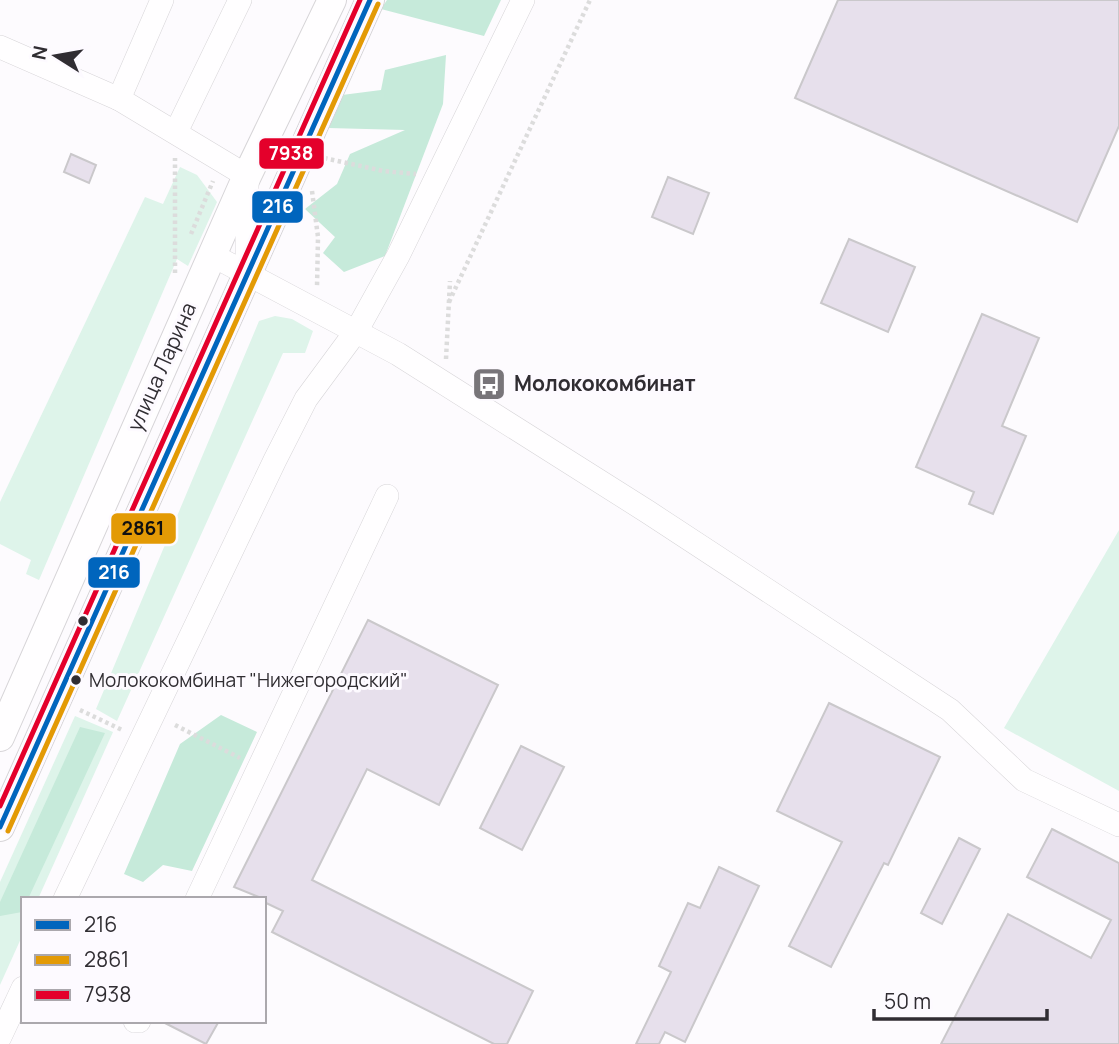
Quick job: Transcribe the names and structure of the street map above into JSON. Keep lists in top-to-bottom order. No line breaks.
{"streets":{"main road":["улица Ларина"]},"places":{"bus stop":["Молококомбинат"],"other":["Молококомбинат \"Нижегородский\""]},"lines":["transit line 216","transit line 7938","transit line 2861"],"legend":["216","2861","7938"],"scale_bar":"50 m","north":"left"}
